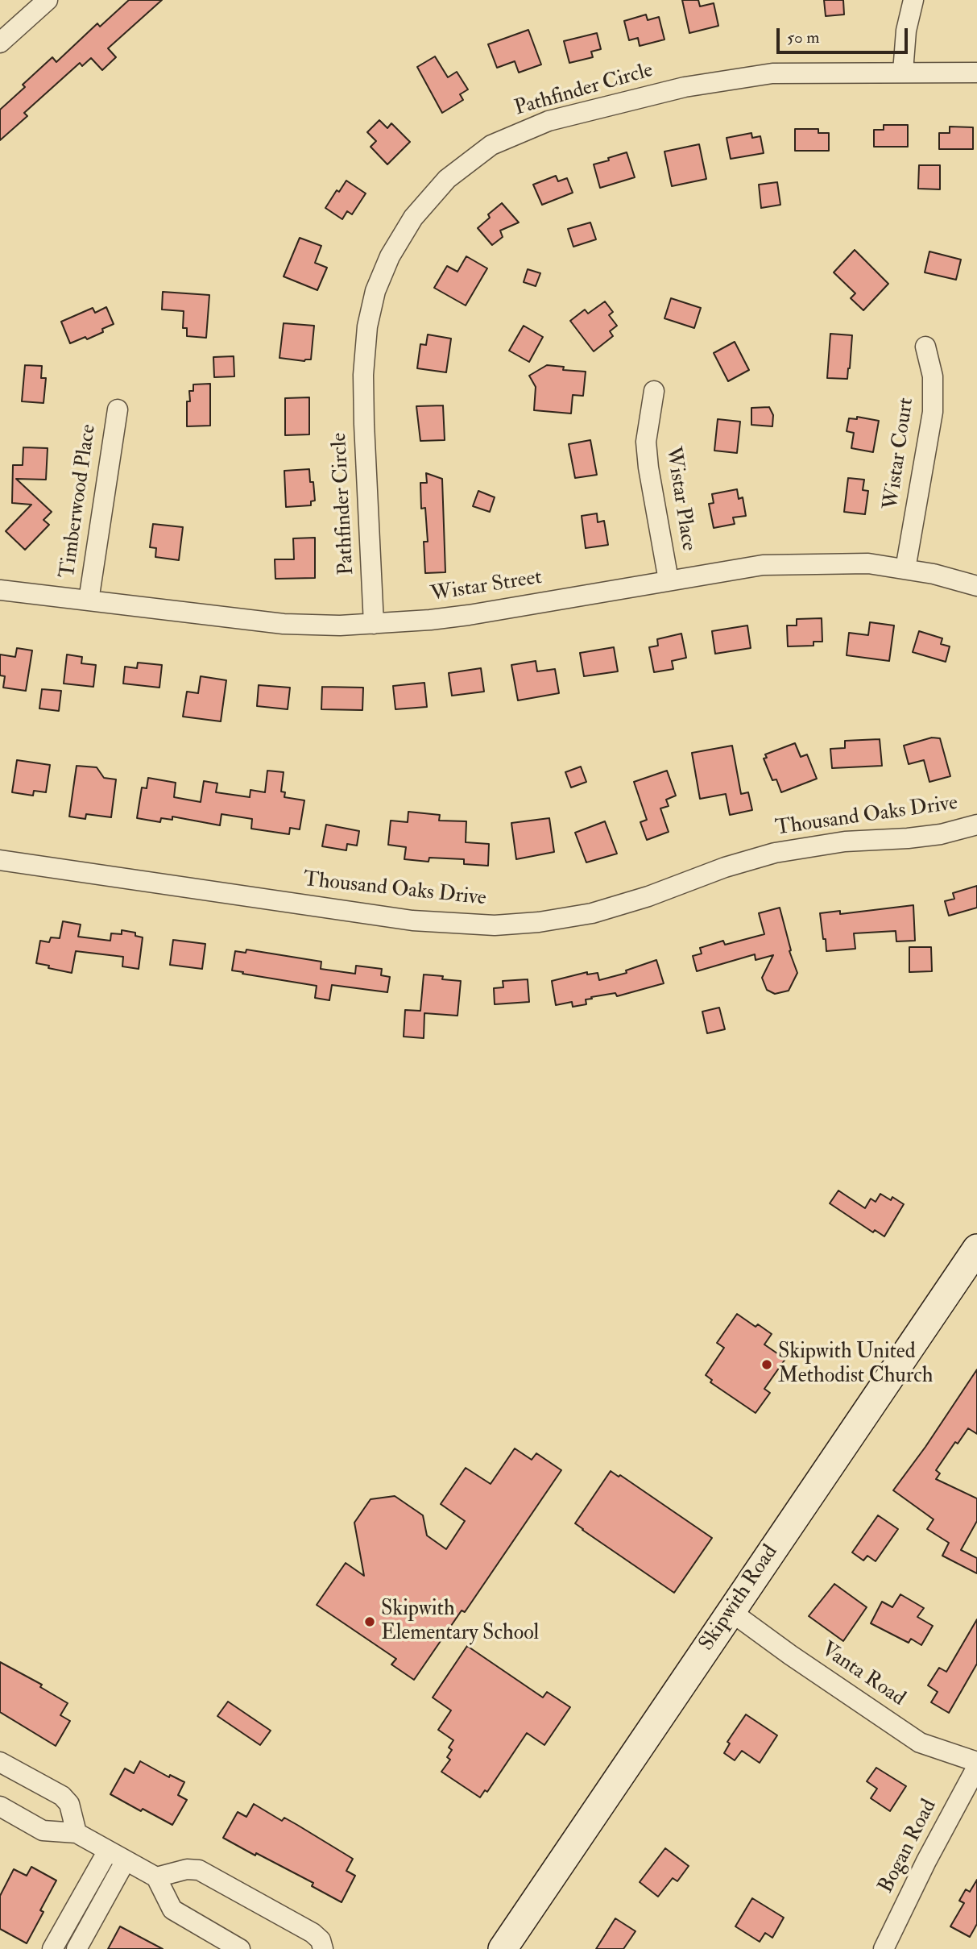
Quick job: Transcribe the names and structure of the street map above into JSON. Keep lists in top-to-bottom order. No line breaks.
{"streets":{"main road":["Skipwith Road"],"street":["Pathfinder Circle","Wistar Court","Wistar Place","Timberwood Place","Wistar Street","Thousand Oaks Drive","Vanta Road","Bogan Road"]},"crossings":[["Pathfinder Circle","Wistar Street"],["Wistar Court","Wistar Street"],["Wistar Place","Wistar Street"],["Timberwood Place","Wistar Street"],["Skipwith Road","Vanta Road"]],"places":["Skipwith United Methodist Church","Skipwith Elementary School"],"scale_bar":"50 m"}
